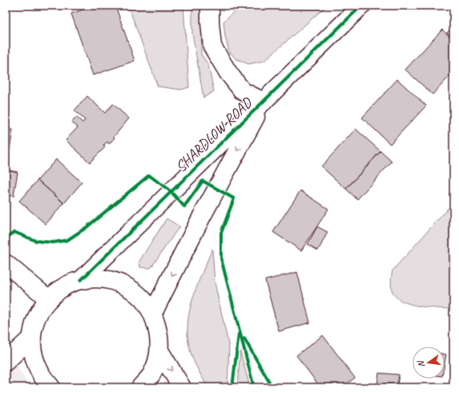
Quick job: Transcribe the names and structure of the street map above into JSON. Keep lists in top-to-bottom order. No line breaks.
{"streets":{"main road":["SHARDLOW ROAD"]},"north":"left"}
